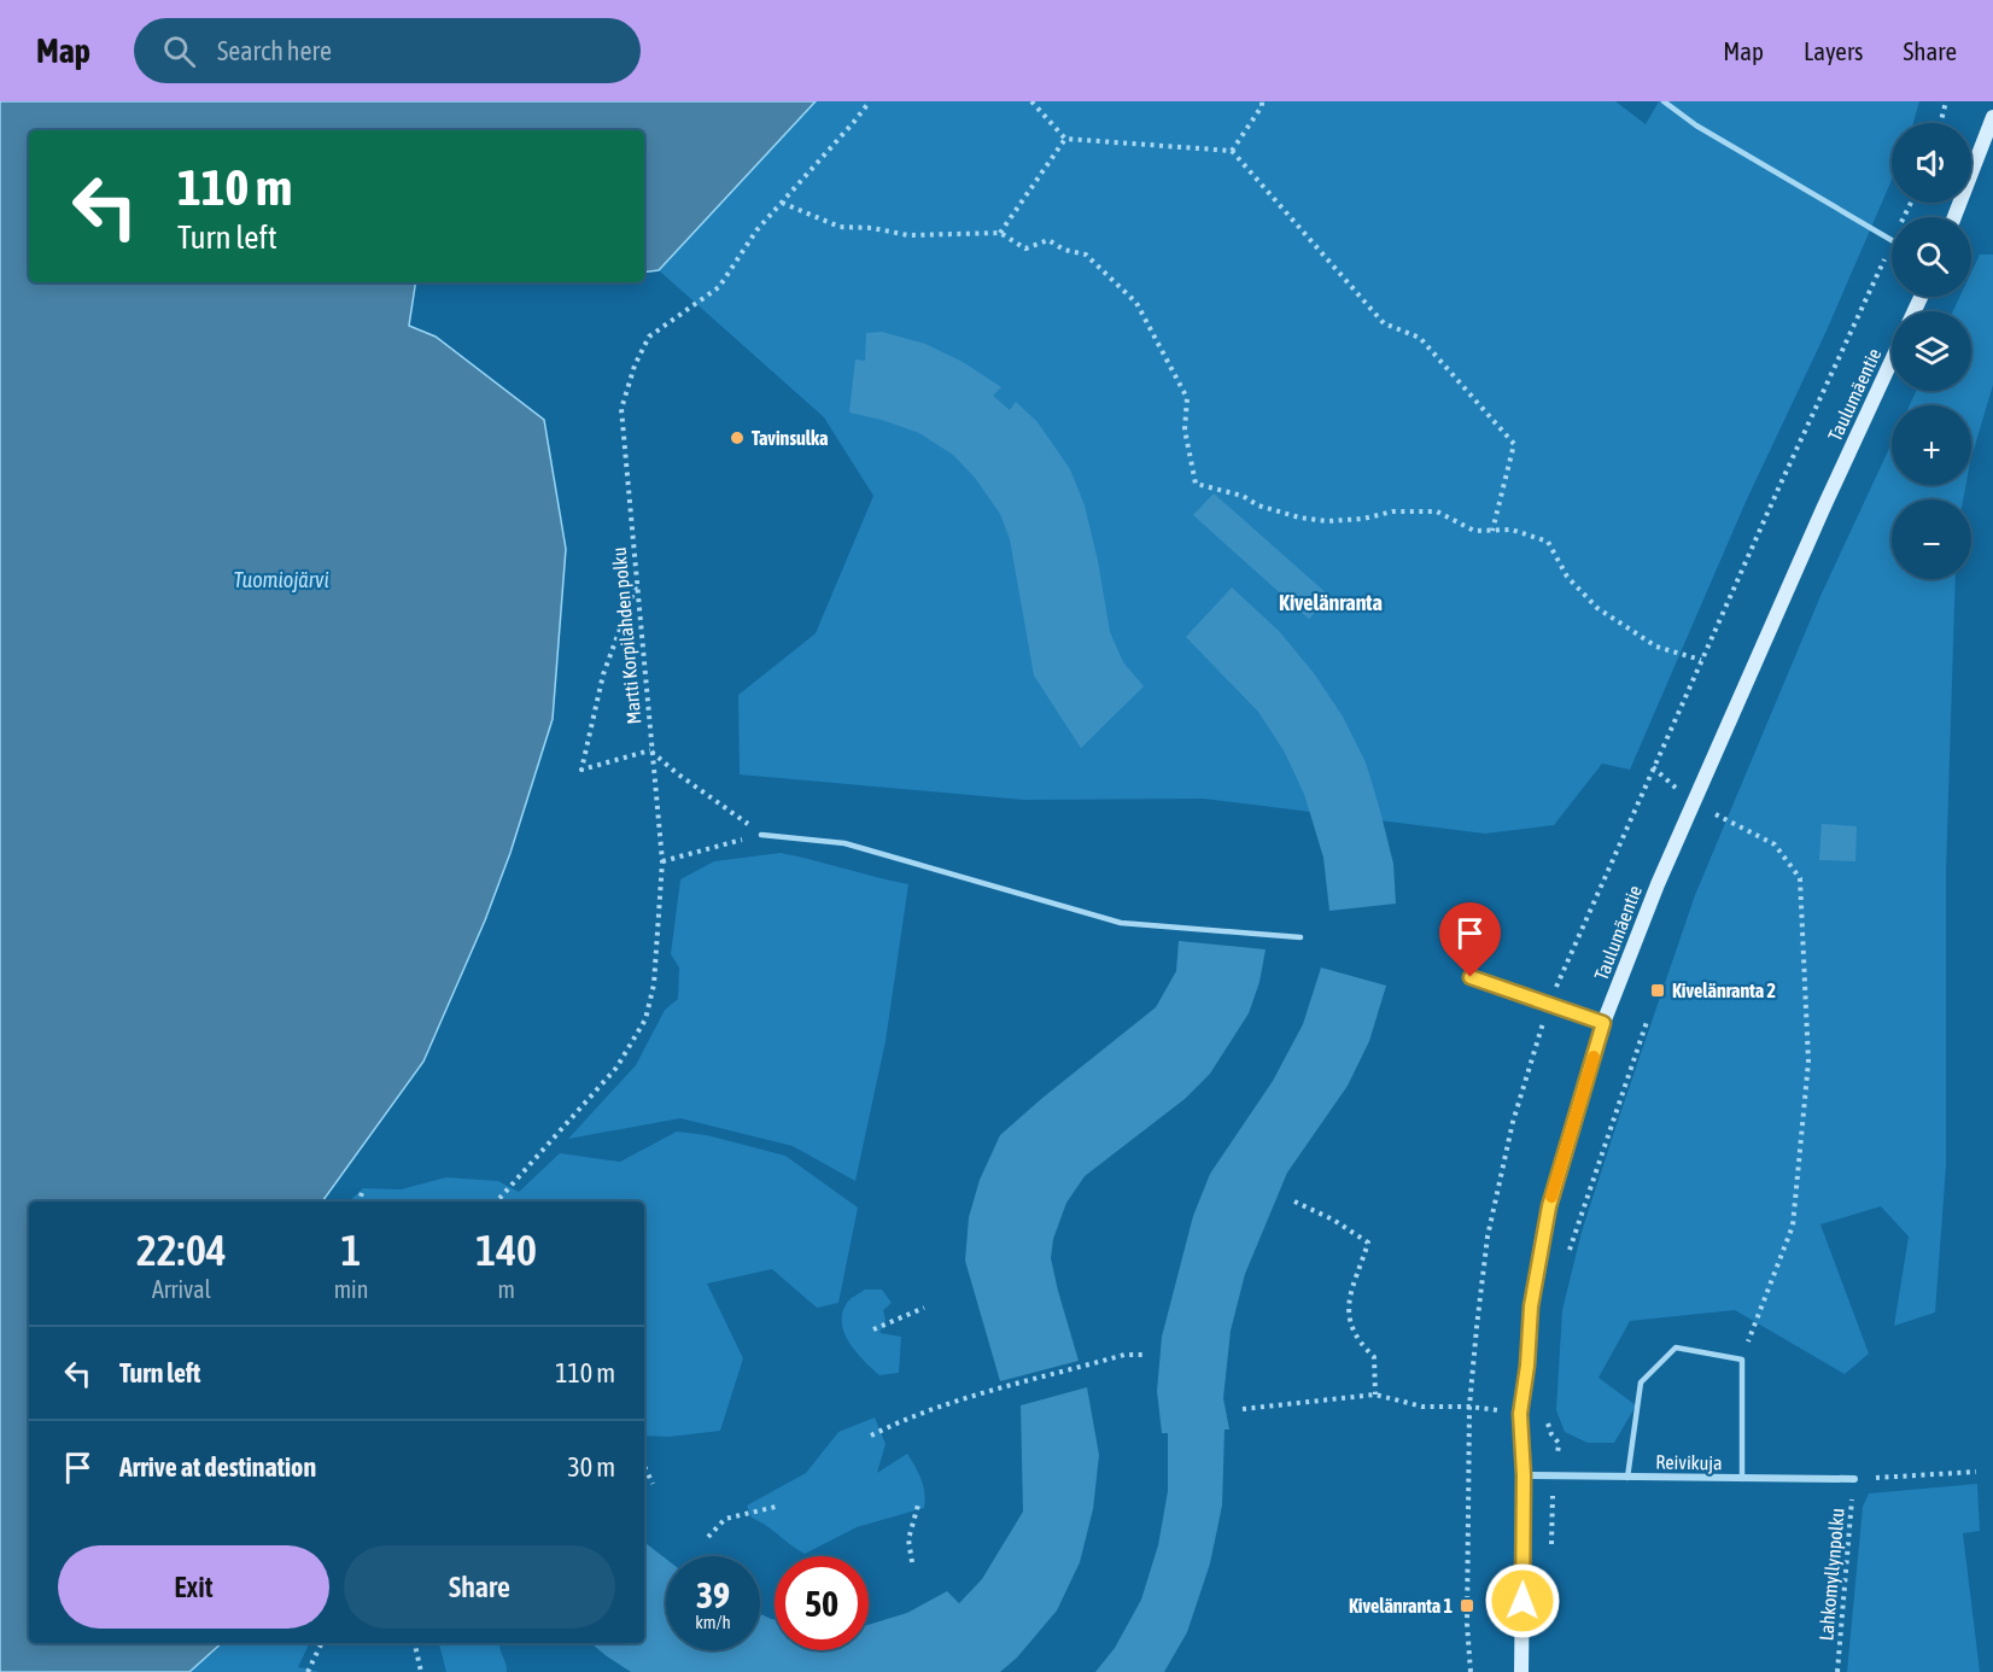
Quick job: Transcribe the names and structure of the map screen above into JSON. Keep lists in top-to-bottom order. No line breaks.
{"streets":{"main road":["Taulumäentie"],"street":["Reivikuja"],"path":["Martti Korpilahden polku","Lahkomyllynpolku"]},"crossings":[["Taulumäentie","Reivikuja"],["Reivikuja","Lahkomyllynpolku"]],"districts":["Kivelänranta"],"water":["Tuomiojärvi"],"places":{"other":["Tavinsulka"],"transit":["Kivelänranta 2","Kivelänranta 1"]},"page":{"header":"Map","search":"Search here","nav":["Map","Layers","Share"],"map_buttons":["+","−"],"turn":["110 m","Turn left"],"eta":["22:04","Arrival","1","min","140","m"],"list":[{"name":"Turn left","value":"110 m"},{"name":"Arrive at destination","value":"30 m"}],"buttons":["Exit","Share"],"speed":"39 km/h","limit":"50"}}
